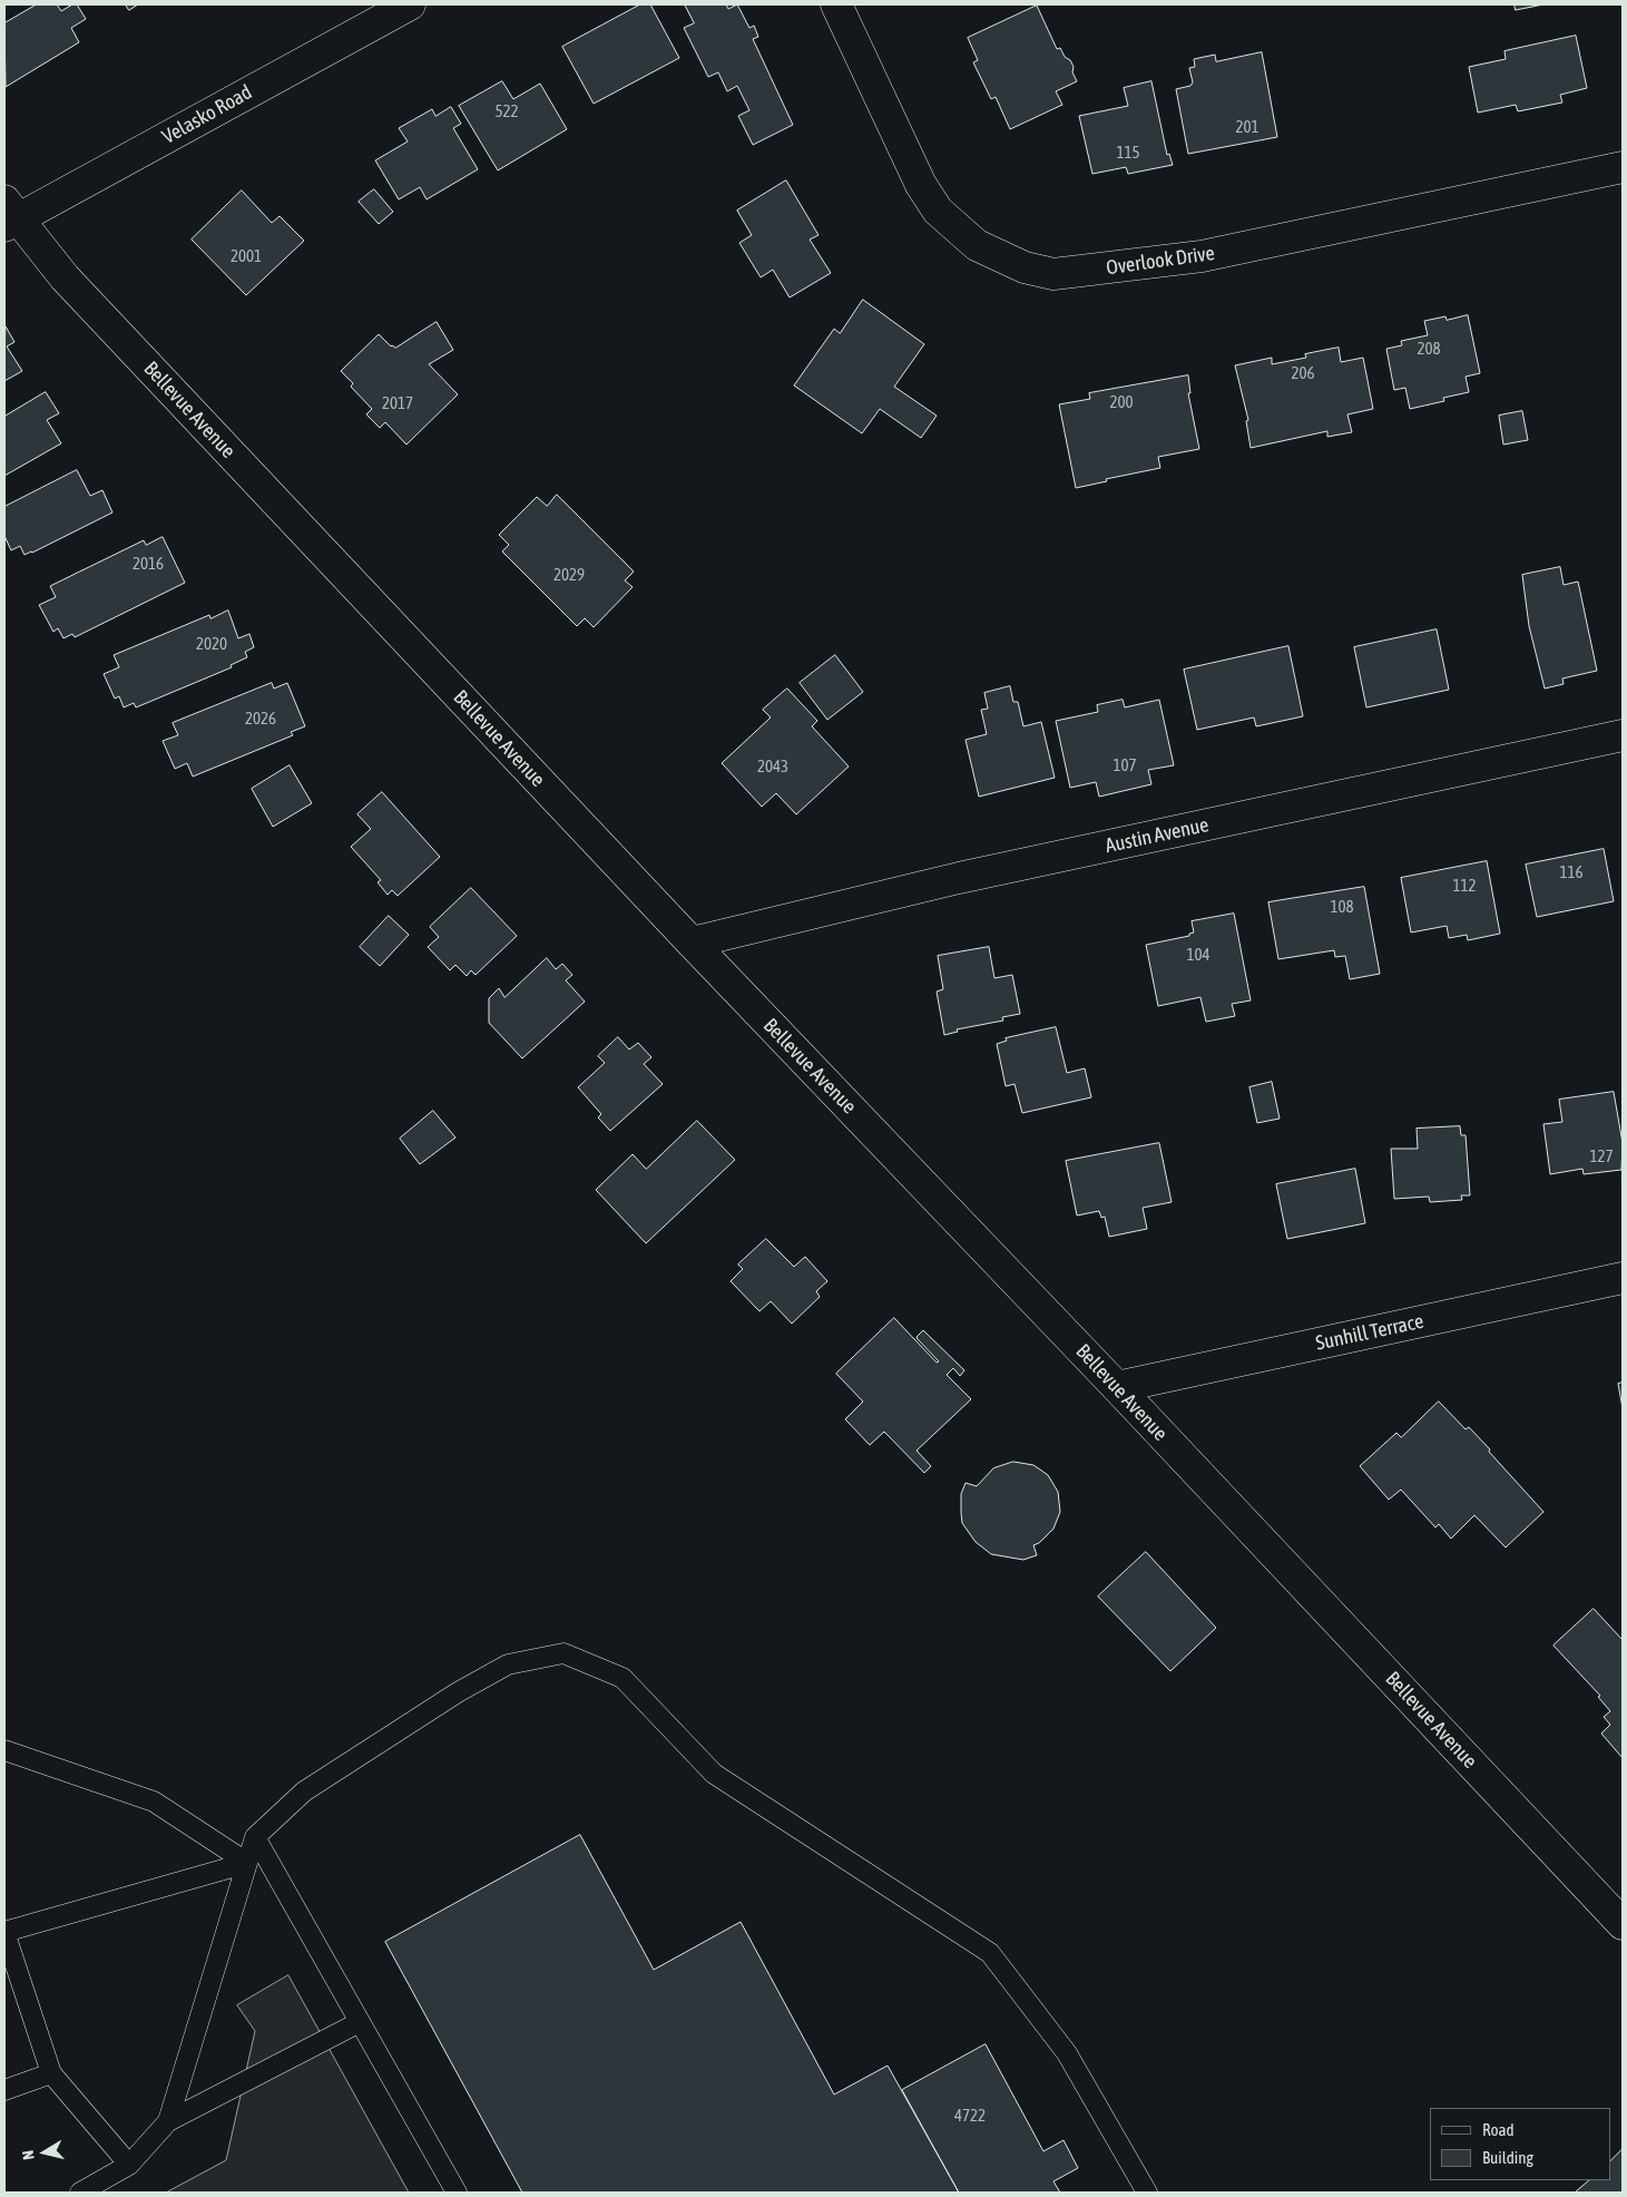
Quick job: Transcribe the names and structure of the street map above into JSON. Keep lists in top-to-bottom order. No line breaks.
{"streets":{"street":["Velasko Road","Overlook Drive","Bellevue Avenue","Austin Avenue","Sunhill Terrace"]},"crossings":[["Velasko Road","Bellevue Avenue"],["Bellevue Avenue","Austin Avenue"],["Bellevue Avenue","Sunhill Terrace"]],"house_numbers":["522","201","115","2001","208","206","200","2017","2016","2029","2020","2026","107","2043","116","112","108","104","127","4722"],"legend":["Road","Building"],"north":"left"}
